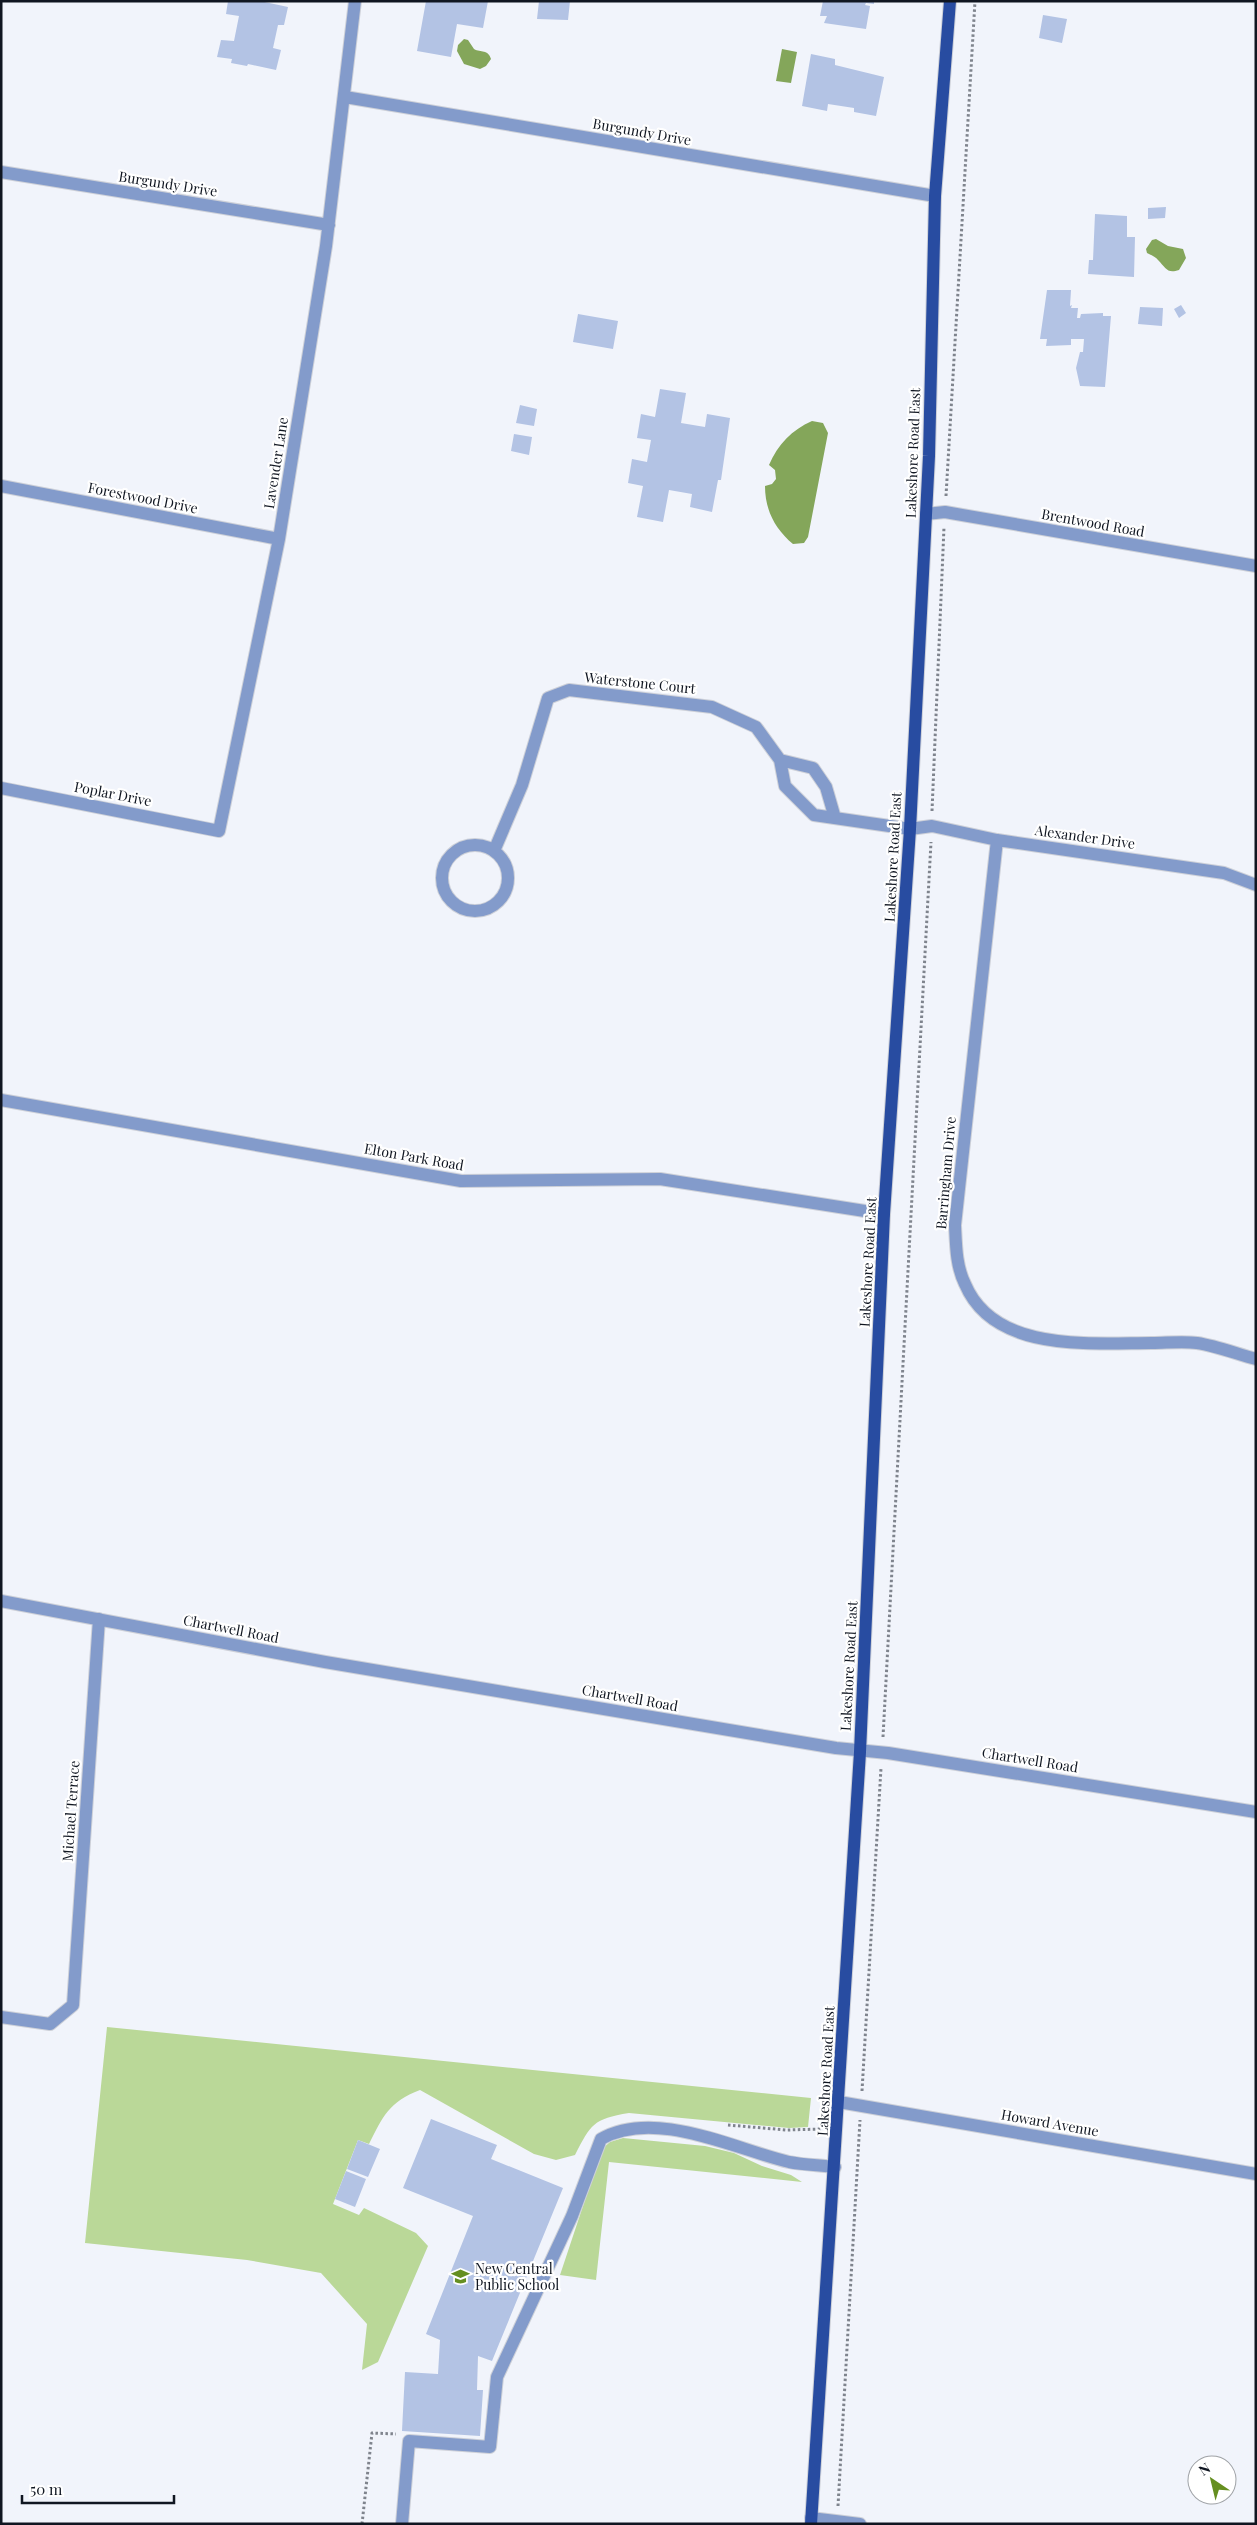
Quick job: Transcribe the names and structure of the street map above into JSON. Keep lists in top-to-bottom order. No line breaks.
{"streets":{"main road":["Lakeshore Road East"],"street":["Burgundy Drive","Lavender Lane","Forestwood Drive","Brentwood Road","Waterstone Court","Poplar Drive","Alexander Drive","Elton Park Road","Barringham Drive","Chartwell Road","Michael Terrace","Howard Avenue"]},"crossings":[["Burgundy Drive","Lakeshore Road East"],["Burgundy Drive","Lavender Lane"],["Lakeshore Road East","Brentwood Road"],["Lakeshore Road East","Waterstone Court"],["Lakeshore Road East","Alexander Drive"],["Lakeshore Road East","Elton Park Road"],["Lakeshore Road East","Chartwell Road"],["Lakeshore Road East","Howard Avenue"],["Lavender Lane","Forestwood Drive"],["Lavender Lane","Poplar Drive"],["Waterstone Court","Alexander Drive"],["Alexander Drive","Barringham Drive"],["Chartwell Road","Michael Terrace"]],"places":{"school or university":["New Central Public School"]},"scale_bar":"50 m","north":"top left"}
